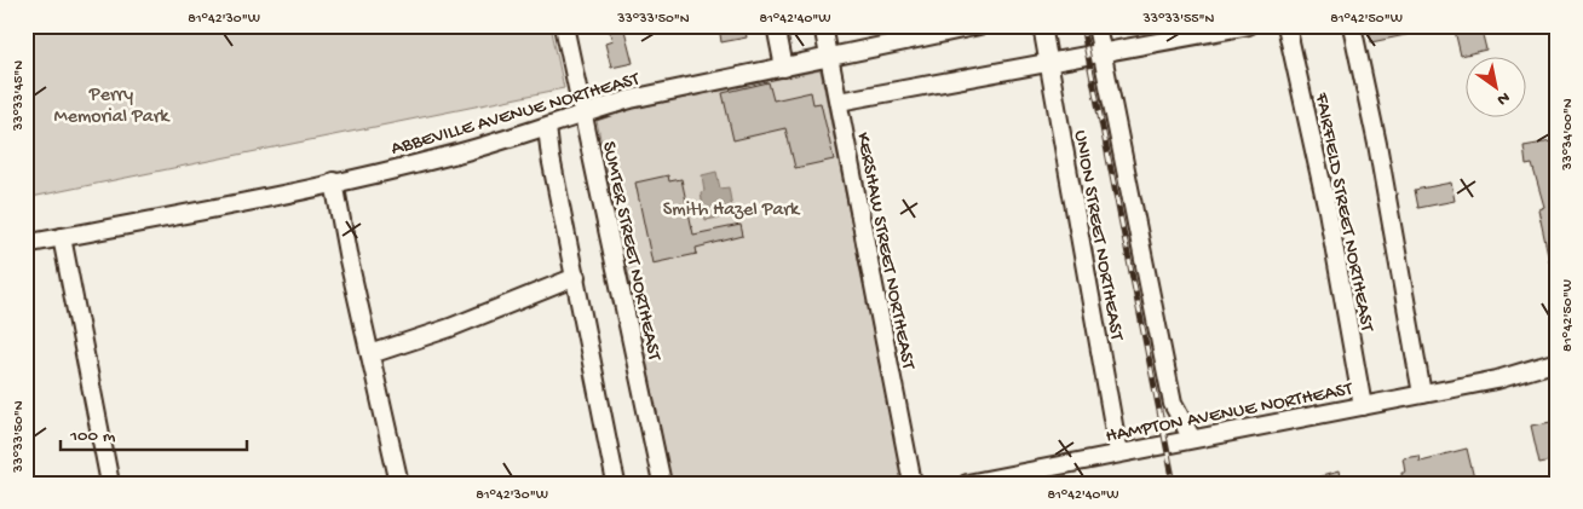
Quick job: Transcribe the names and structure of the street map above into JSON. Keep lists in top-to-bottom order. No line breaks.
{"streets":{"street":["ABBEVILLE AVENUE NORTHEAST","FAIRFIELD STREET NORTHEAST","UNION STREET NORTHEAST","SUMTER STREET NORTHEAST","KERSHAW STREET NORTHEAST","HAMPTON AVENUE NORTHEAST"]},"crossings":[["ABBEVILLE AVENUE NORTHEAST","SUMTER STREET NORTHEAST"],["ABBEVILLE AVENUE NORTHEAST","KERSHAW STREET NORTHEAST"],["FAIRFIELD STREET NORTHEAST","HAMPTON AVENUE NORTHEAST"],["UNION STREET NORTHEAST","HAMPTON AVENUE NORTHEAST"]],"parks":["Perry Memorial Park","Smith Hazel Park"],"scale_bar":"100 m","north":"bottom right","coordinates":["81°42'30\"W","33°33'50\"N","81°42'40\"W","33°33'55\"N","81°42'50\"W","33°33'45\"N","33°34'00\"N"]}
